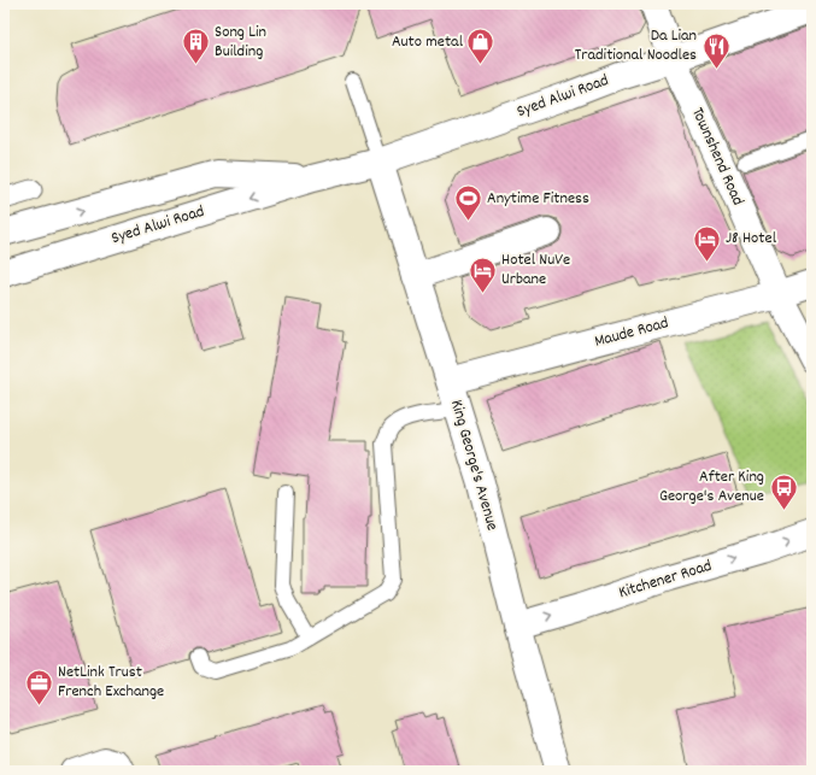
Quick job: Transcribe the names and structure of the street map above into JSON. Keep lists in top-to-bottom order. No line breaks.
{"streets":{"street":["Syed Alwi Road","Townshend Road","Maude Road","King George's Avenue","Kitchener Road"]},"crossings":[["Syed Alwi Road","Townshend Road"],["Syed Alwi Road","King George's Avenue"],["Townshend Road","Maude Road"],["Maude Road","King George's Avenue"],["King George's Avenue","Kitchener Road"]],"one_way":["Kitchener Road"],"places":{"building":["Song Lin Building"],"shop":["Auto metal"],"restaurant":["Da Lian Traditional Noodles"],"sports":["Anytime Fitness"],"hotel":["J8 Hotel","Hotel NuVe Urbane"],"bus stop":["After King George's Avenue"],"office":["NetLink Trust French Exchange"]}}
